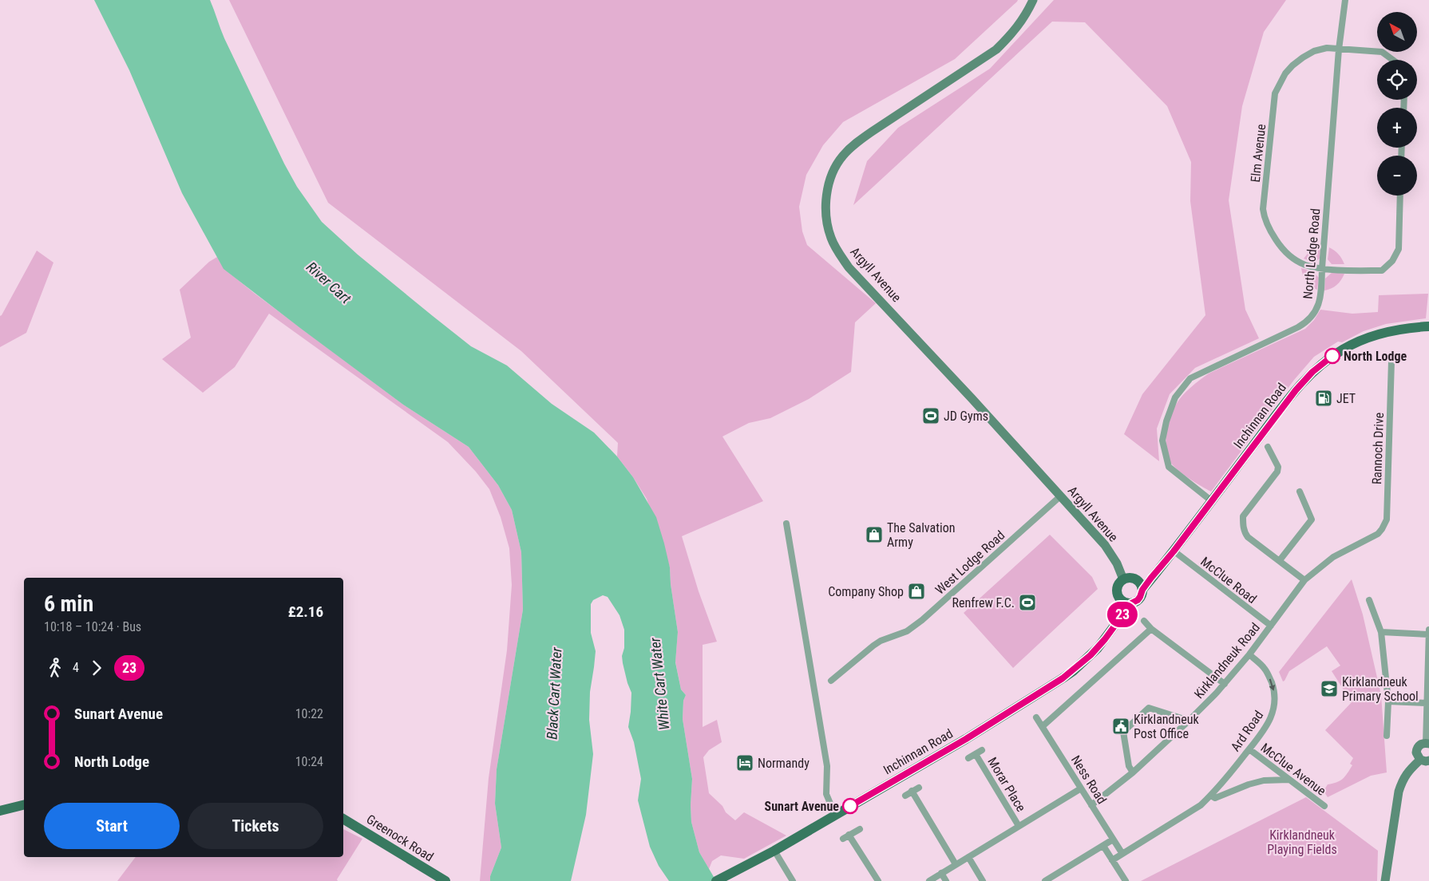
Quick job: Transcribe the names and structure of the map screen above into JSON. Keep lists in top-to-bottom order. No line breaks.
{"streets":{"main road":["Inchinnan Road","Greenock Road"],"street":["Elm Avenue","North Lodge Road","Argyll Avenue","Rannoch Drive","West Lodge Road","McClue Road","Kirklandneuk Road","Ard Road","McClue Avenue","Ness Road","Morar Place"]},"crossings":[["Elm Avenue","North Lodge Road"],["North Lodge Road","Inchinnan Road"],["Argyll Avenue","Inchinnan Road"],["Argyll Avenue","West Lodge Road"],["Inchinnan Road","McClue Road"],["Rannoch Drive","Kirklandneuk Road"],["McClue Road","Kirklandneuk Road"],["Kirklandneuk Road","Ard Road"],["Kirklandneuk Road","Ness Road"],["Ard Road","McClue Avenue"],["Ard Road","Ness Road"]],"water":["River Cart","White Cart Water","Black Cart Water"],"parks":["Kirklandneuk Playing Fields"],"places":{"other":["North Lodge","Sunart Avenue"],"fuel station":["JET"],"sports":["JD Gyms","Renfrew F.C."],"shop":["The Salvation Army","Company Shop"],"school or university":["Kirklandneuk Primary School"],"public building":["Kirklandneuk Post Office"],"hotel":["Normandy"]},"lines":["bus line 23"],"north":"top left","page":{"on_map":"23","map_buttons":["+","−"],"heading":["6 min","10:18 – 10:24 · Bus","£2.16"],"legs":["4","23"],"list":[{"name":"Sunart Avenue","value":"10:22"},{"name":"North Lodge","value":"10:24"}],"buttons":["Start","Tickets"]}}
